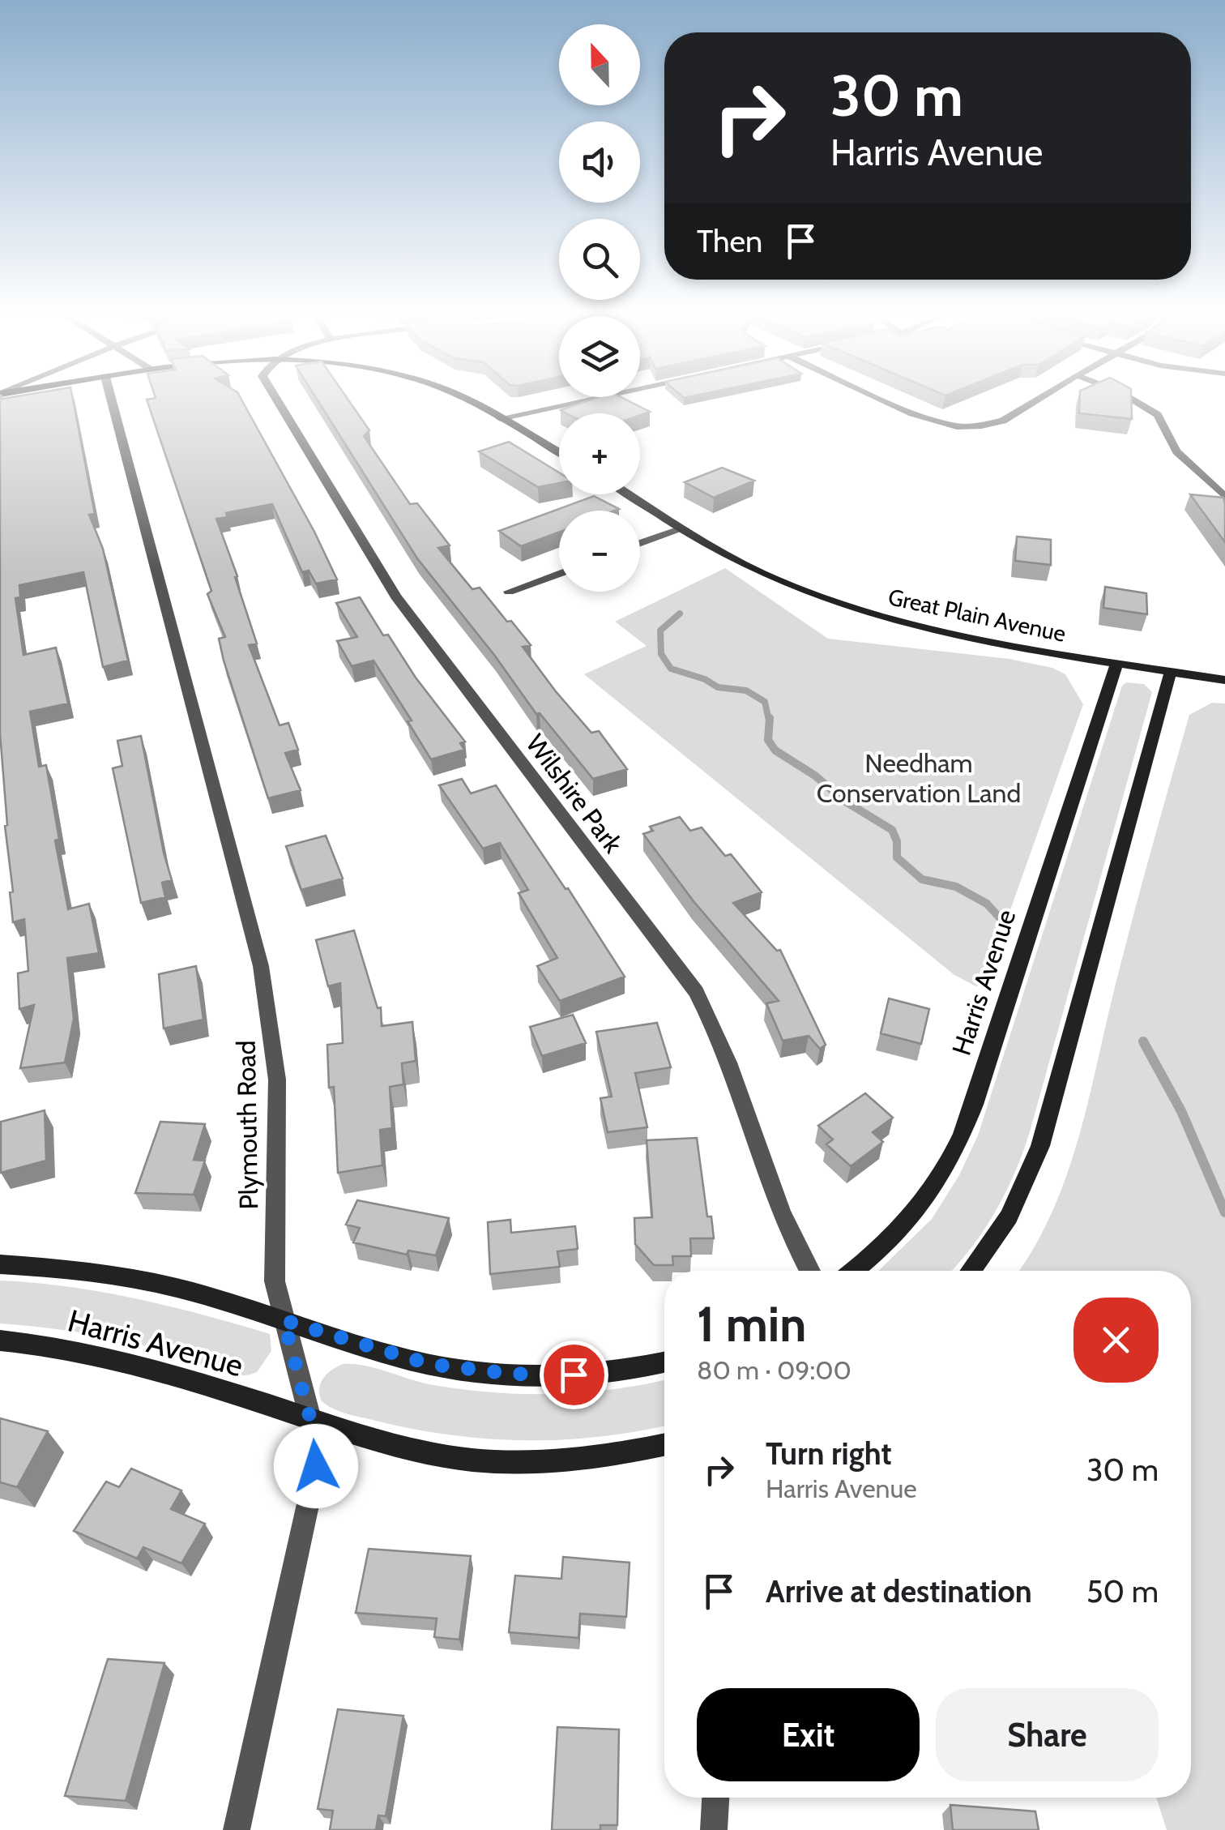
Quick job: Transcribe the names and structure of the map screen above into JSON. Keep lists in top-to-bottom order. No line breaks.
{"streets":{"street":["Great Plain Avenue","Wilshire Park","Harris Avenue","Plymouth Road"]},"crossings":[["Great Plain Avenue","Harris Avenue"],["Harris Avenue","Plymouth Road"]],"parks":["Needham Conservation Land"],"north":"top","page":{"map_buttons":["+","−"],"turn":["30 m","Harris Avenue"],"then":"Then","heading":["1 min","80 m · 09:00"],"list":[{"name":"Turn right","note":"Harris Avenue","value":"30 m"},{"name":"Arrive at destination","value":"50 m"}],"buttons":["Exit","Share"]}}
